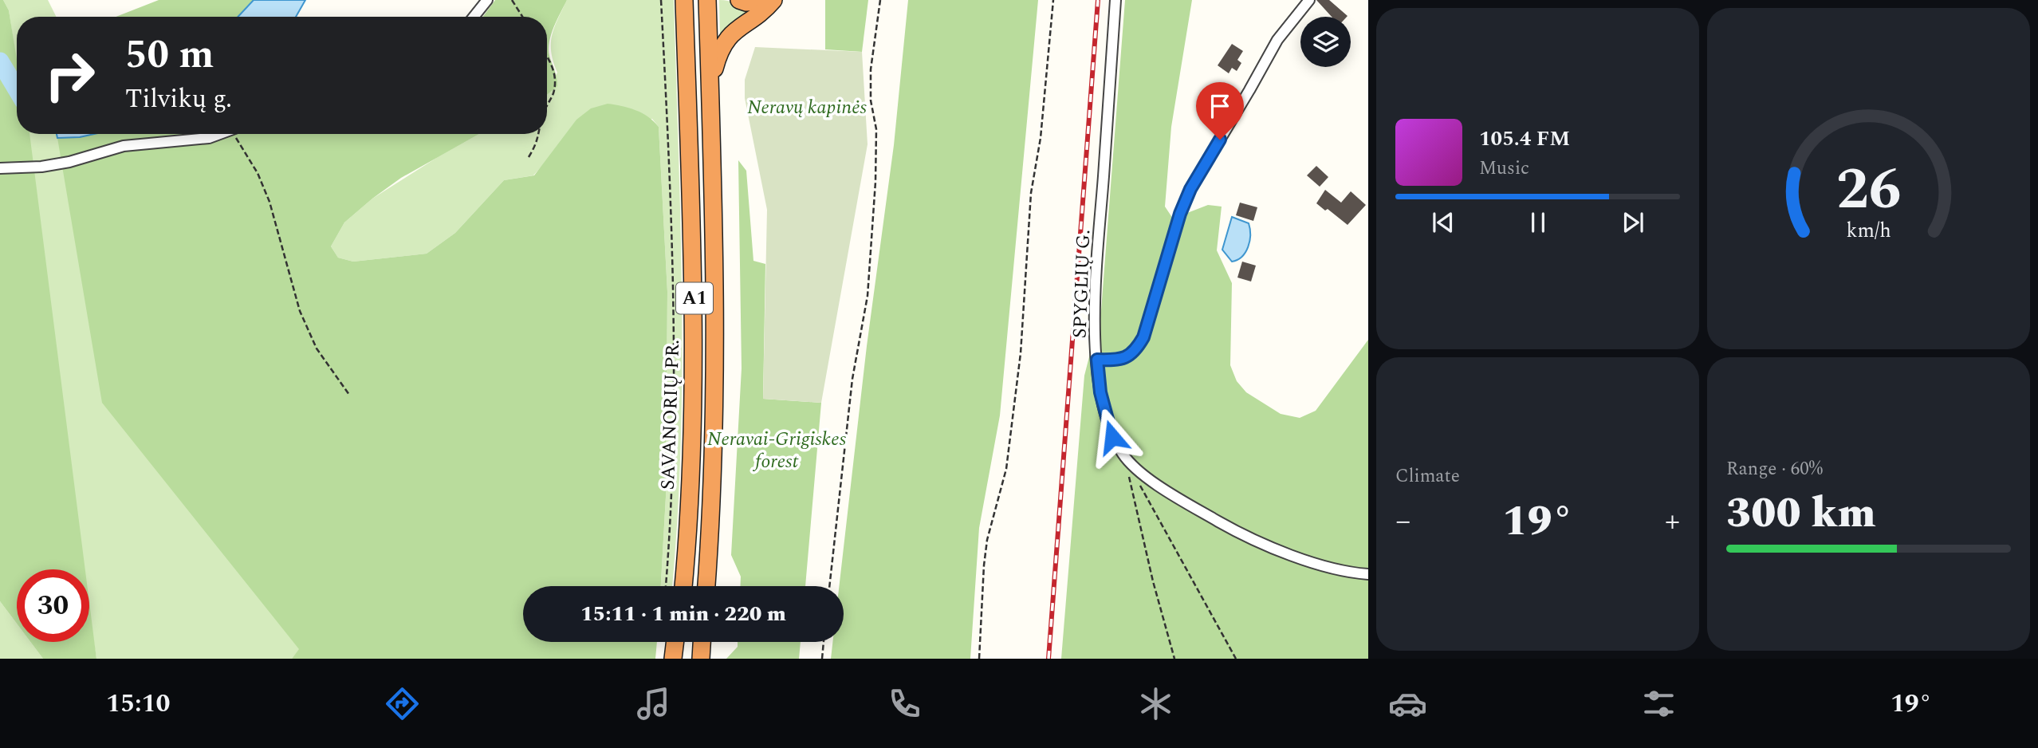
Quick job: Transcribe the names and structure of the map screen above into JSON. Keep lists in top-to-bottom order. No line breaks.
{"streets":{"highway":["A1","SAVANORIŲ PR."],"street":["SPYGLIŲ G."]},"parks":["Neravų kapinės","Neravai-Grigiskes forest"],"page":{"turn":["50 m","Tilvikų g."],"song":["105.4 FM","Music"],"tile":["Climate",["Range · 60%","300 km"]],"heat":["−","19°","+"],"limit":"30","trip":"15:11 · 1 min · 220 m","tabs":["15:10","19°"],"gauge":["26","km/h"]}}
